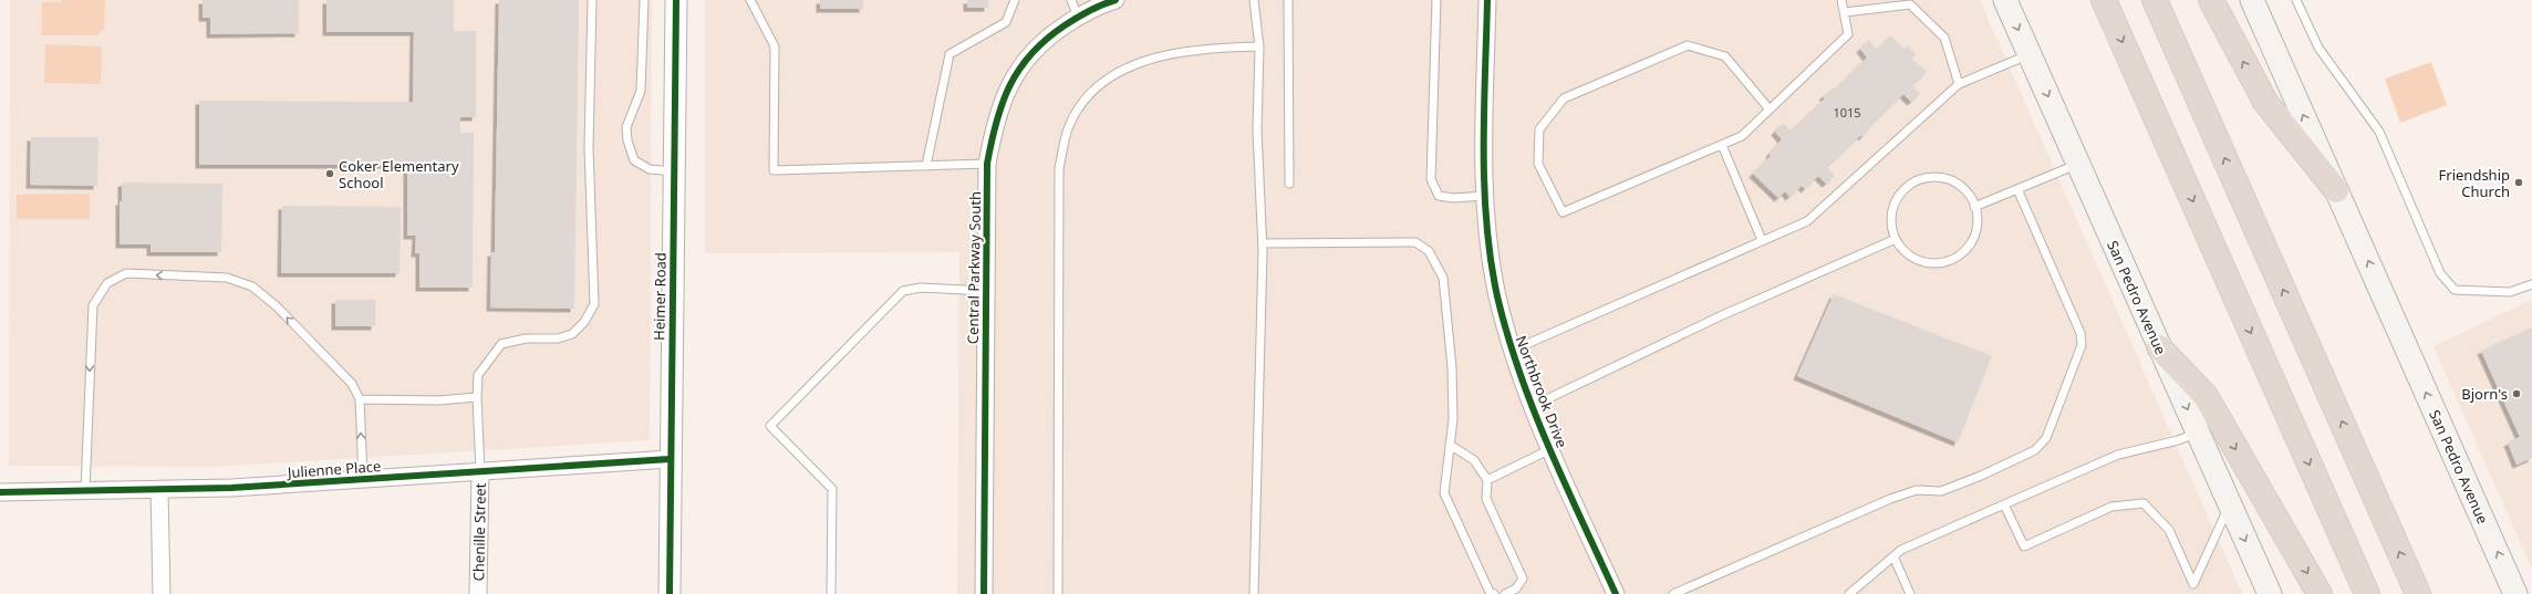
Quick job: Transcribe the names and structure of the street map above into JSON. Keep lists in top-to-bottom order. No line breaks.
{"streets":{"main road":["San Pedro Avenue"],"street":["Central Parkway South","Heimer Road","Northbrook Drive","Julienne Place","Chenille Street"]},"crossings":[["Heimer Road","Julienne Place"],["Julienne Place","Chenille Street"]],"places":["Coker Elementary School","Friendship Church","Bjorn's"],"house_numbers":["1015"]}
